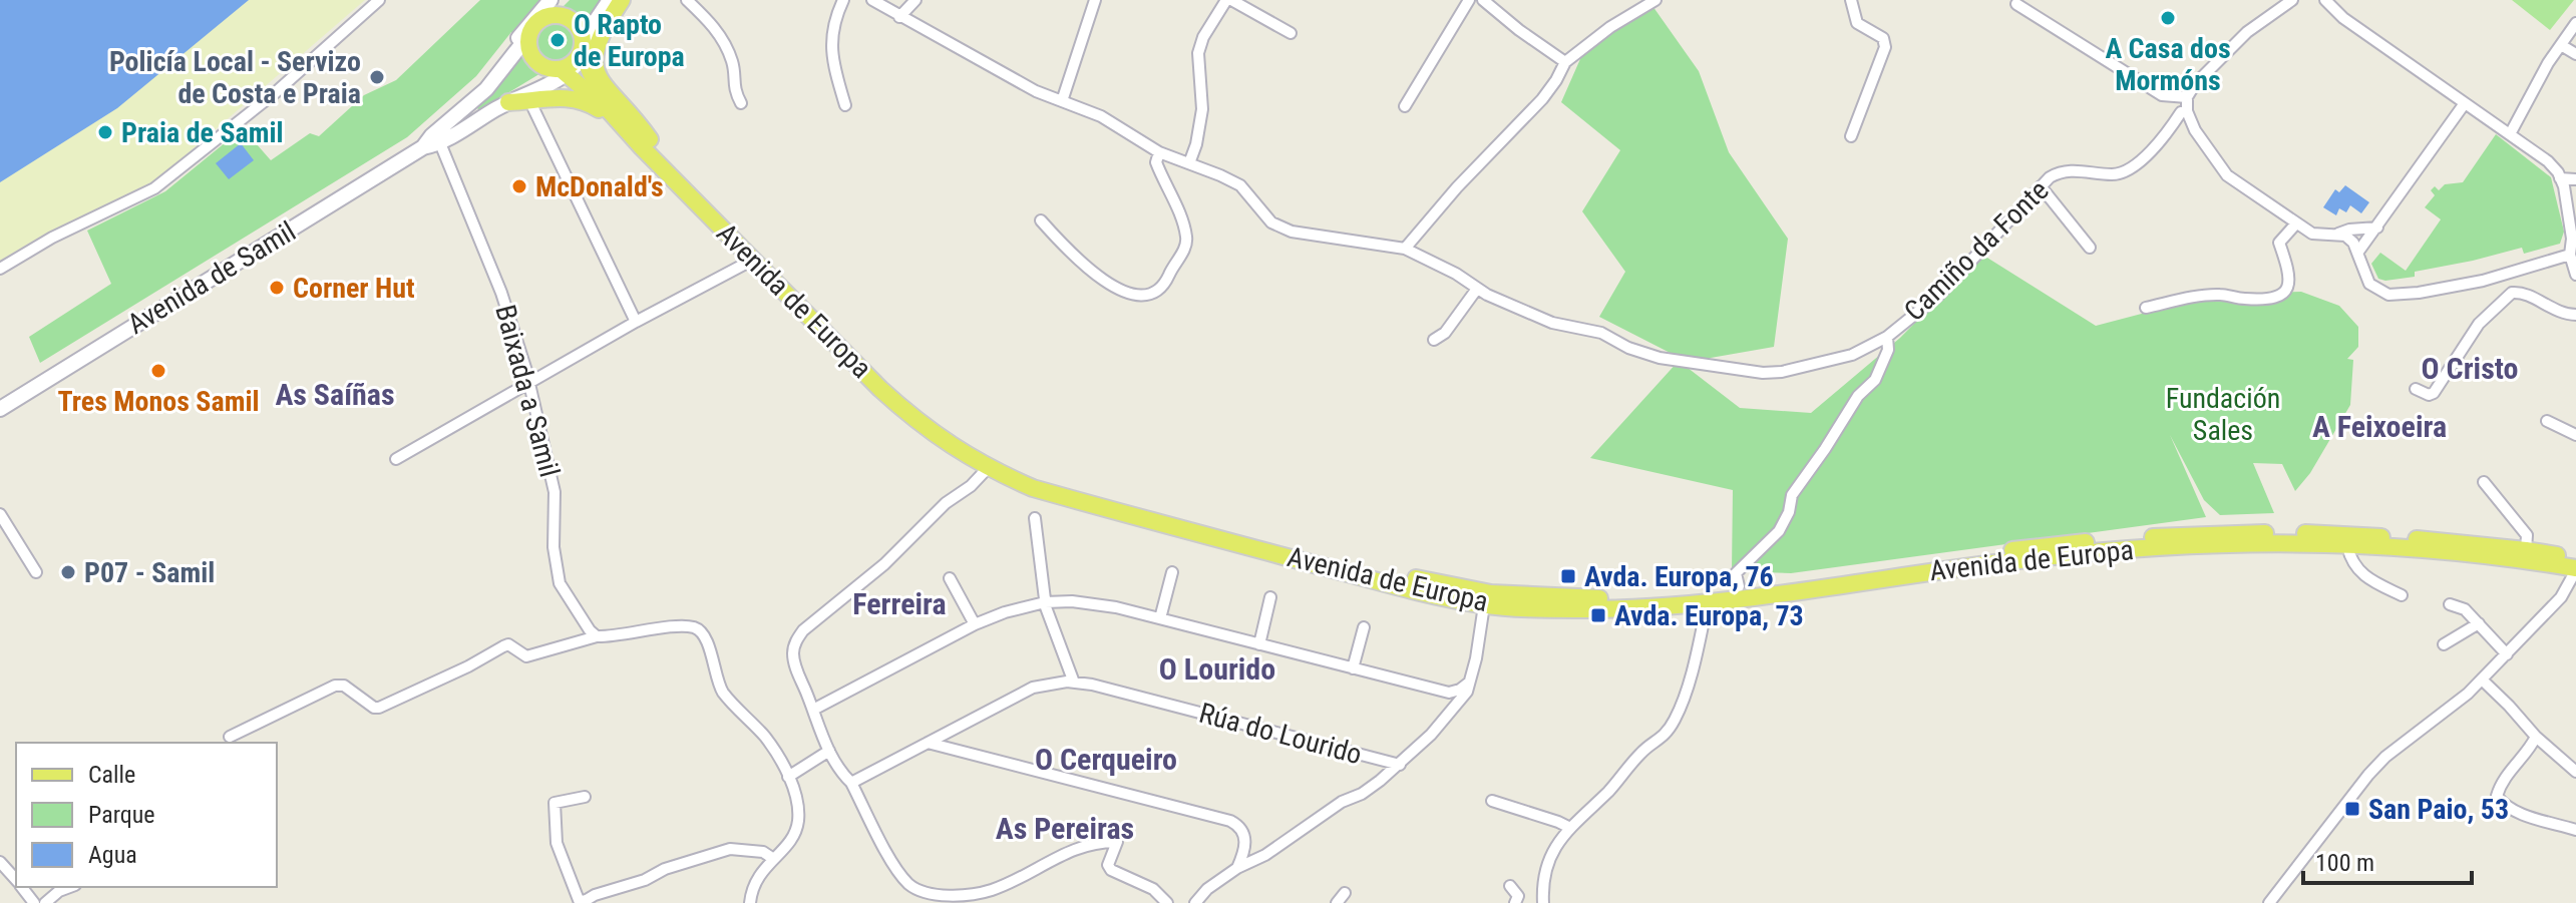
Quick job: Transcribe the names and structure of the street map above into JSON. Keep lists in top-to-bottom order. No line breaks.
{"streets":{"main road":["Avenida de Samil","Avenida de Europa"],"street":["Camiño da Fonte","Baixada a Samil","Rúa do Lourido"]},"crossings":[["Avenida de Samil","Avenida de Europa"],["Avenida de Samil","Baixada a Samil"]],"districts":["O Cristo","As Saíñas","A Feixoeira","Ferreira","O Lourido","O Cerqueiro","As Pereiras"],"parks":["Fundación Sales"],"places":{"other":["A Casa dos Mormóns","O Rapto de Europa","Policía Local - Servizo de Costa e Praia","Praia de Samil","McDonald's","Corner Hut","Tres Monos Samil","P07 - Samil"],"transit":["Avda. Europa, 76","Avda. Europa, 73","San Paio, 53"]},"legend":["Calle","Parque","Agua"],"scale_bar":"100 m"}
